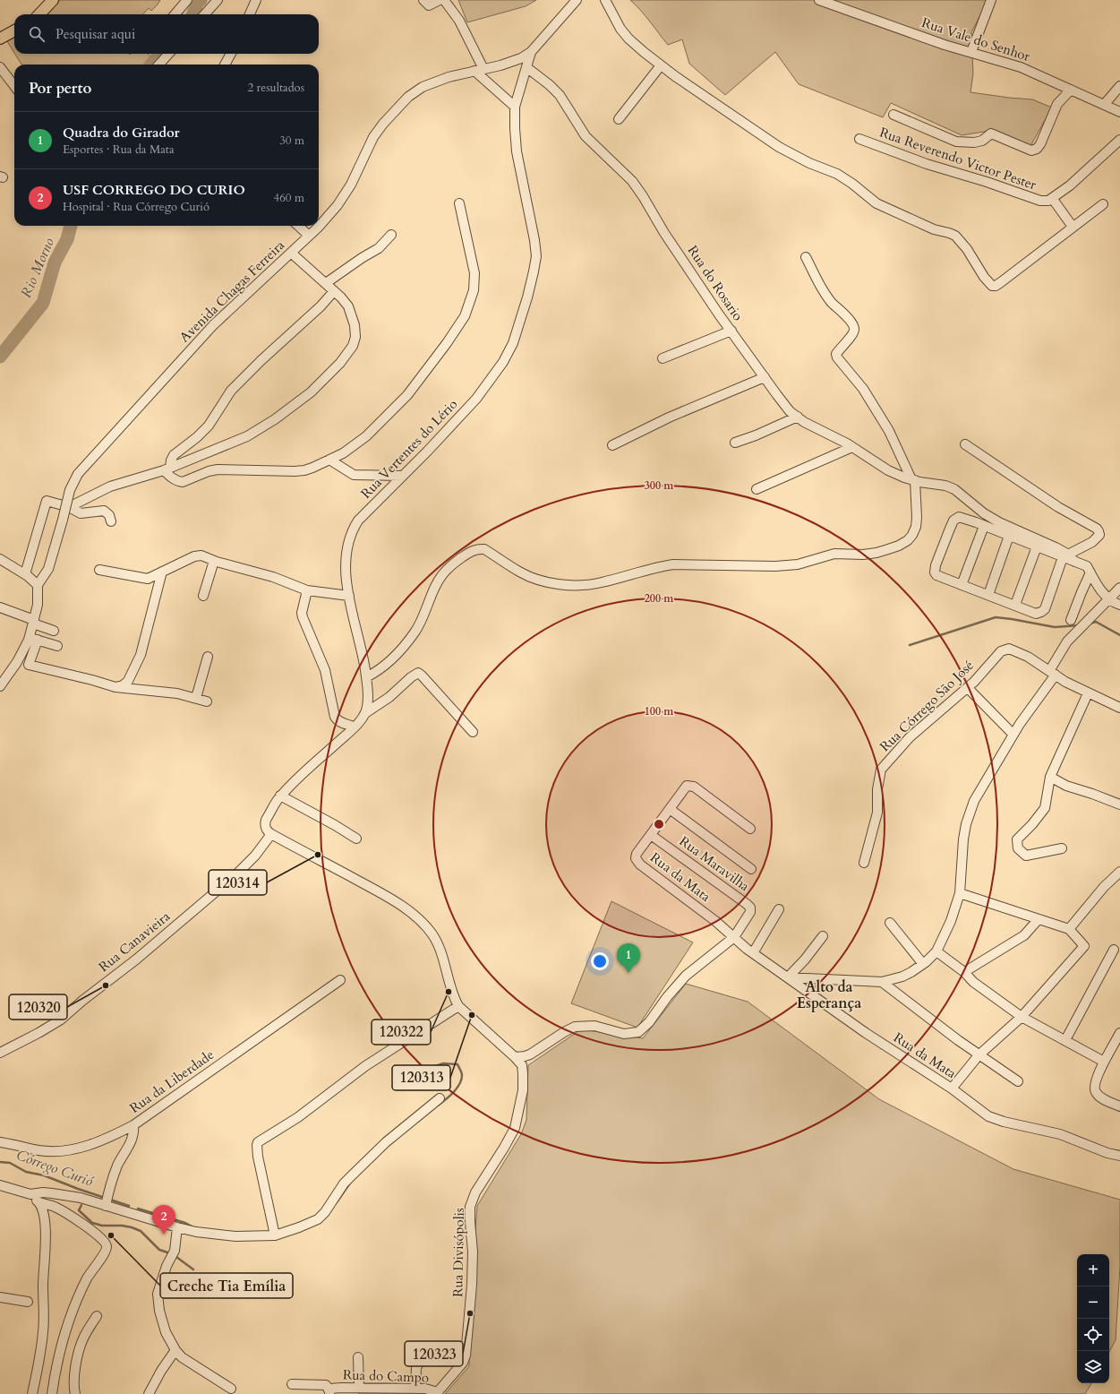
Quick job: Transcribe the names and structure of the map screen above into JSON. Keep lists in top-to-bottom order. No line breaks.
{"streets":{"street":["Rua Vale do Senhor","Rua Reverendo Victor Pester","Rua do Rosario","Avenida Chagas Ferreira","Rua Vertentes do Lério","Rua Córrego São José","Rua Maravilha","Rua da Mata","Rua Canavieira","Rua da Liberdade","Rua Divisópolis","Rua do Campo"]},"crossings":[["Rua do Rosario","Rua Vertentes do Lério"],["Avenida Chagas Ferreira","Rua Vertentes do Lério"],["Rua Maravilha","Rua da Mata"],["Rua Divisópolis","Rua do Campo"]],"districts":["Alto da Esperança"],"water":["Rio Morno","Córrego Curió"],"places":["120314","120320","120322","120313","Creche Tia Emília","120323"],"page":{"search":"Pesquisar aqui","heading":["Por perto","2 resultados"],"list":[{"mark":"1","name":"Quadra do Girador","note":"Esportes · Rua da Mata","value":"30 m"},{"mark":"2","name":"USF CORREGO DO CURIO","note":"Hospital · Rua Córrego Curió","value":"460 m"}],"pins":["1","2"],"map_buttons":["+","−"]},"rings":["300 m","200 m","100 m"]}
